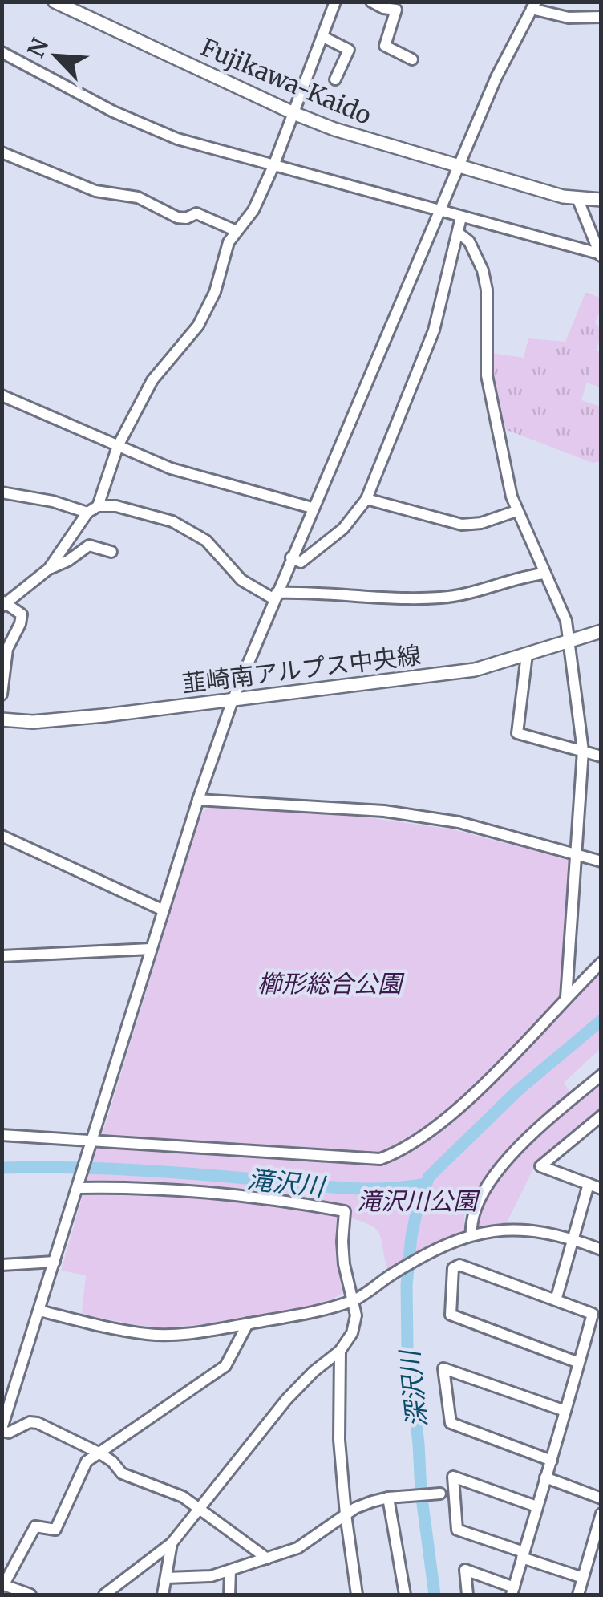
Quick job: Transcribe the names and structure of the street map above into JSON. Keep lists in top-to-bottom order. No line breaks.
{"streets":{"main road":["Fujikawa-Kaido","韮崎南アルプス中央線"]},"water":["滝沢川","深沢川"],"parks":["櫛形総合公園","滝沢川公園"],"north":"top left"}
